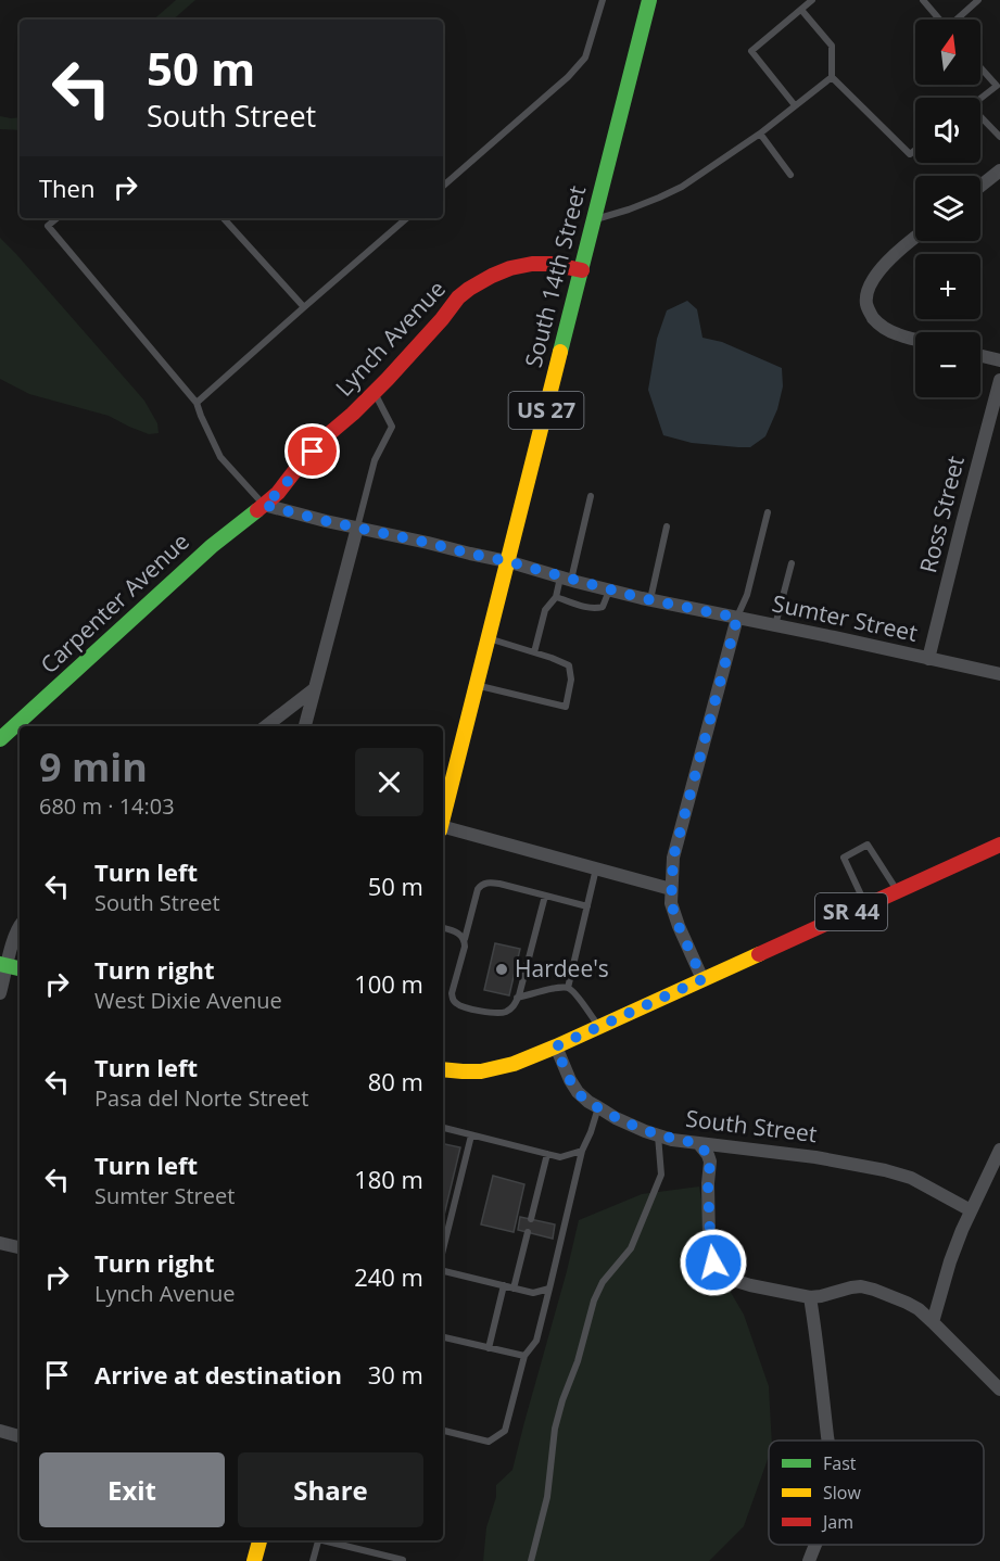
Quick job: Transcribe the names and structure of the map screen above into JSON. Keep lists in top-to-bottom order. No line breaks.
{"streets":{"main road":["South 14th Street","Lynch Avenue","US 27","Carpenter Avenue","SR 44"],"street":["Ross Street","Sumter Street","South Street"]},"crossings":[["South 14th Street","Lynch Avenue"],["South 14th Street","Sumter Street"],["Lynch Avenue","Carpenter Avenue"],["Lynch Avenue","Sumter Street"],["Ross Street","Sumter Street"],["Carpenter Avenue","Sumter Street"],["SR 44","South Street"]],"places":["Hardee's"],"legend":["Fast","Slow","Jam"],"north":"top","page":{"map_buttons":["+","−"],"turn":["50 m","South Street"],"then":"Then","heading":["9 min","680 m · 14:03"],"list":[{"name":"Turn left","note":"South Street","value":"50 m"},{"name":"Turn right","note":"West Dixie Avenue","value":"100 m"},{"name":"Turn left","note":"Pasa del Norte Street","value":"80 m"},{"name":"Turn left","note":"Sumter Street","value":"180 m"},{"name":"Turn right","note":"Lynch Avenue","value":"240 m"},{"name":"Arrive at destination","value":"30 m"}],"buttons":["Exit","Share"]}}
